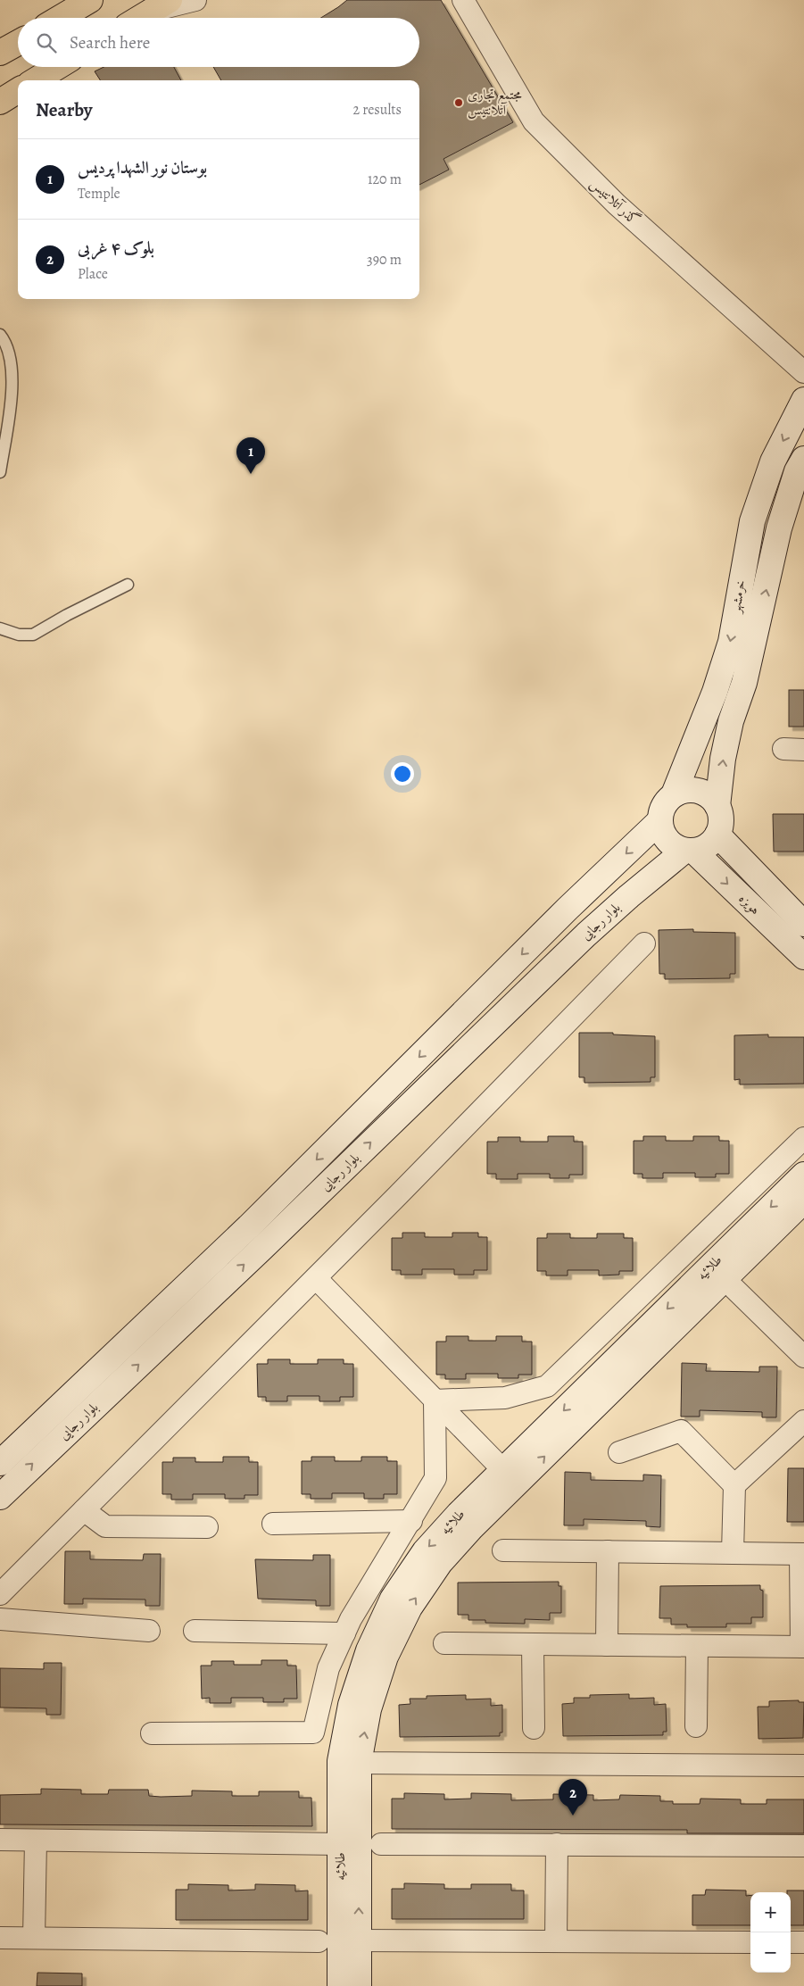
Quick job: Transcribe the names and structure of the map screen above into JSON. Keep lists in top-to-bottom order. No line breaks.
{"streets":{"main road":["خرمشهر","هویزه","بلوار رجایی","طلائیه"],"street":["گذر آتلانتیس"]},"crossings":[["خرمشهر","هویزه"],["خرمشهر","بلوار رجایی"],["هویزه","بلوار رجایی"]],"places":["مجتمع تجاری آتلانتیس"],"page":{"search":"Search here","heading":["Nearby","2 results"],"list":[{"mark":"1","name":"بوستان نور الشهدا پردیس","note":"Temple","value":"120 m"},{"mark":"2","name":"بلوک ۴ غربی","note":"Place","value":"390 m"}],"pins":["1","2"],"map_buttons":["+","−"]}}
